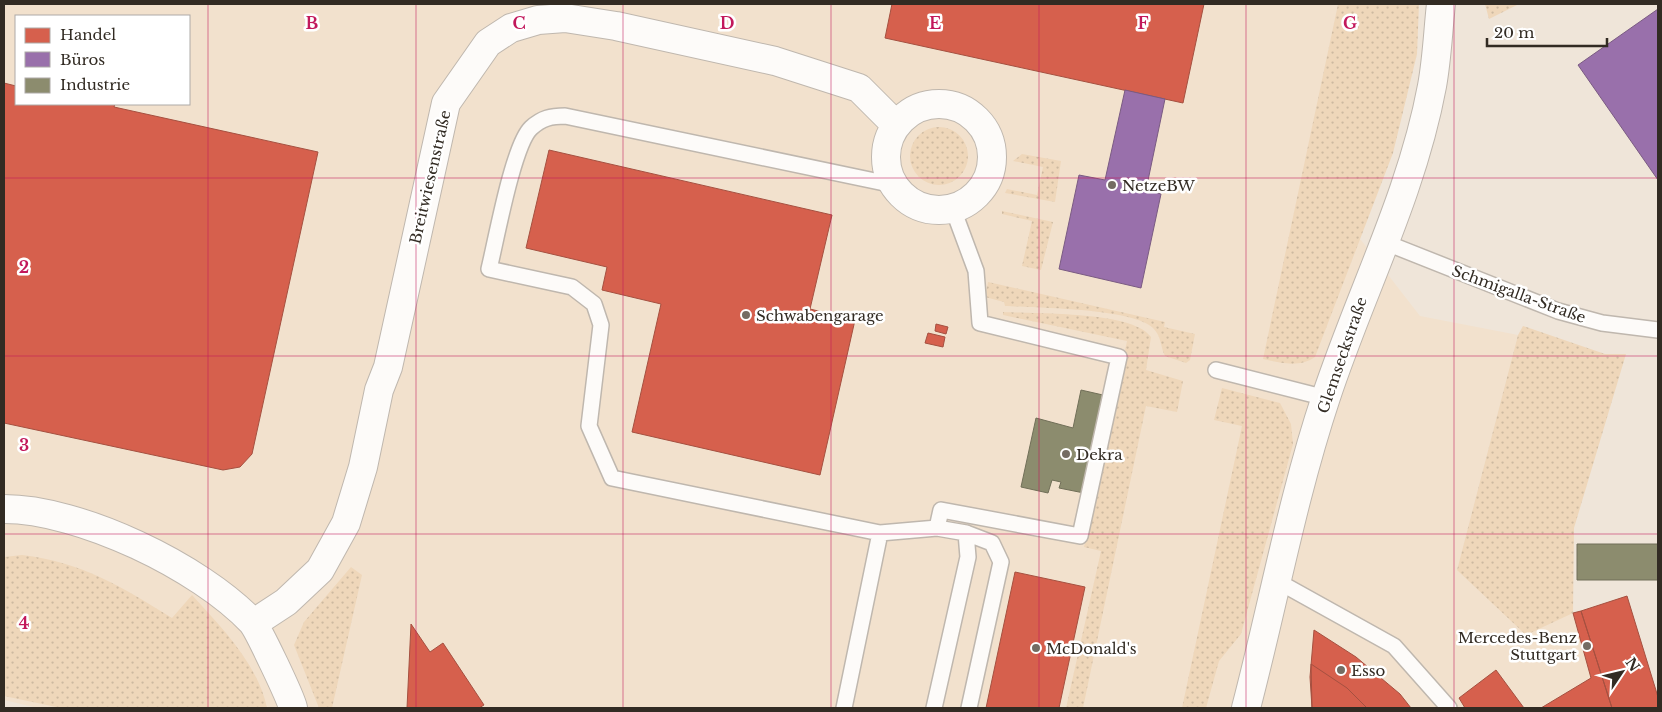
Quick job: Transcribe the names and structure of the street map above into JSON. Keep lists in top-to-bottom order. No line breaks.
{"streets":{"street":["Breitwiesenstraße","Glemseckstraße"],"lane":["Schmigalla-Straße"]},"crossings":[["Schmigalla-Straße","Glemseckstraße"]],"places":["NetzeBW","Schwabengarage","Dekra","Mercedes-Benz Stuttgart","McDonald's","Esso"],"legend":["Handel","Büros","Industrie"],"scale_bar":"20 m","north":"top right","grid":{"columns":["B","C","D","E","F","G"],"rows":["2","3","4"]}}
